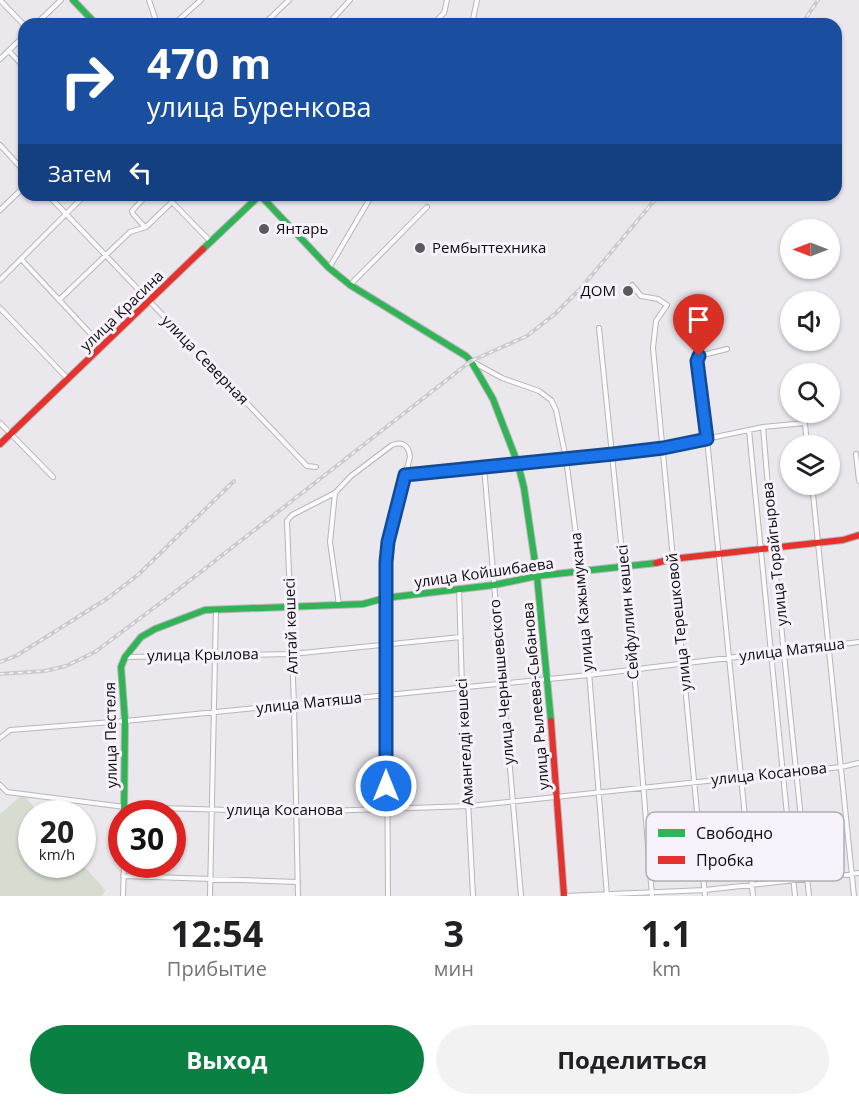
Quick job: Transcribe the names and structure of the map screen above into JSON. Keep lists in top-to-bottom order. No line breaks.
{"streets":{"street":["улица Красина","улица Северная","улица Торайгырова","улица Койшибаева","улица Кажымукана","Сейфуллин көшесі","улица Терешковой","Алтай көшесі","улица Матяша","улица Крылова","улица Чернышевского","улица Рылеева-Сыбанова","улица Пестеля","Амангелді көшесі","улица Косанова"]},"crossings":[["улица Красина","улица Северная"],["улица Торайгырова","улица Койшибаева"],["улица Торайгырова","улица Матяша"],["улица Торайгырова","улица Косанова"],["улица Койшибаева","улица Кажымукана"],["улица Койшибаева","Сейфуллин көшесі"],["улица Койшибаева","улица Терешковой"],["улица Койшибаева","Алтай көшесі"],["улица Койшибаева","улица Крылова"],["улица Койшибаева","улица Чернышевского"],["улица Койшибаева","улица Рылеева-Сыбанова"],["улица Койшибаева","улица Пестеля"],["улица Койшибаева","Амангелді көшесі"],["улица Кажымукана","улица Матяша"],["улица Кажымукана","улица Рылеева-Сыбанова"],["улица Кажымукана","улица Косанова"],["Сейфуллин көшесі","улица Матяша"],["Сейфуллин көшесі","улица Косанова"],["улица Терешковой","улица Матяша"],["улица Терешковой","улица Косанова"],["Алтай көшесі","улица Матяша"],["Алтай көшесі","улица Крылова"],["Алтай көшесі","улица Косанова"],["улица Матяша","улица Чернышевского"],["улица Матяша","улица Рылеева-Сыбанова"],["улица Матяша","улица Пестеля"],["улица Матяша","Амангелді көшесі"],["улица Крылова","улица Пестеля"],["улица Крылова","Амангелді көшесі"],["улица Чернышевского","улица Косанова"],["улица Рылеева-Сыбанова","улица Косанова"],["Амангелді көшесі","улица Косанова"]],"places":["Янтарь","Рембыттехника","ДОМ"],"legend":["Свободно","Пробка"],"north":"left","page":{"turn":["470 m","улица Буренкова"],"then":"Затем","speed":"20 km/h","limit":"30","eta":["12:54","Прибытие","3","мин","1.1","km"],"buttons":["Выход","Поделиться"]}}
